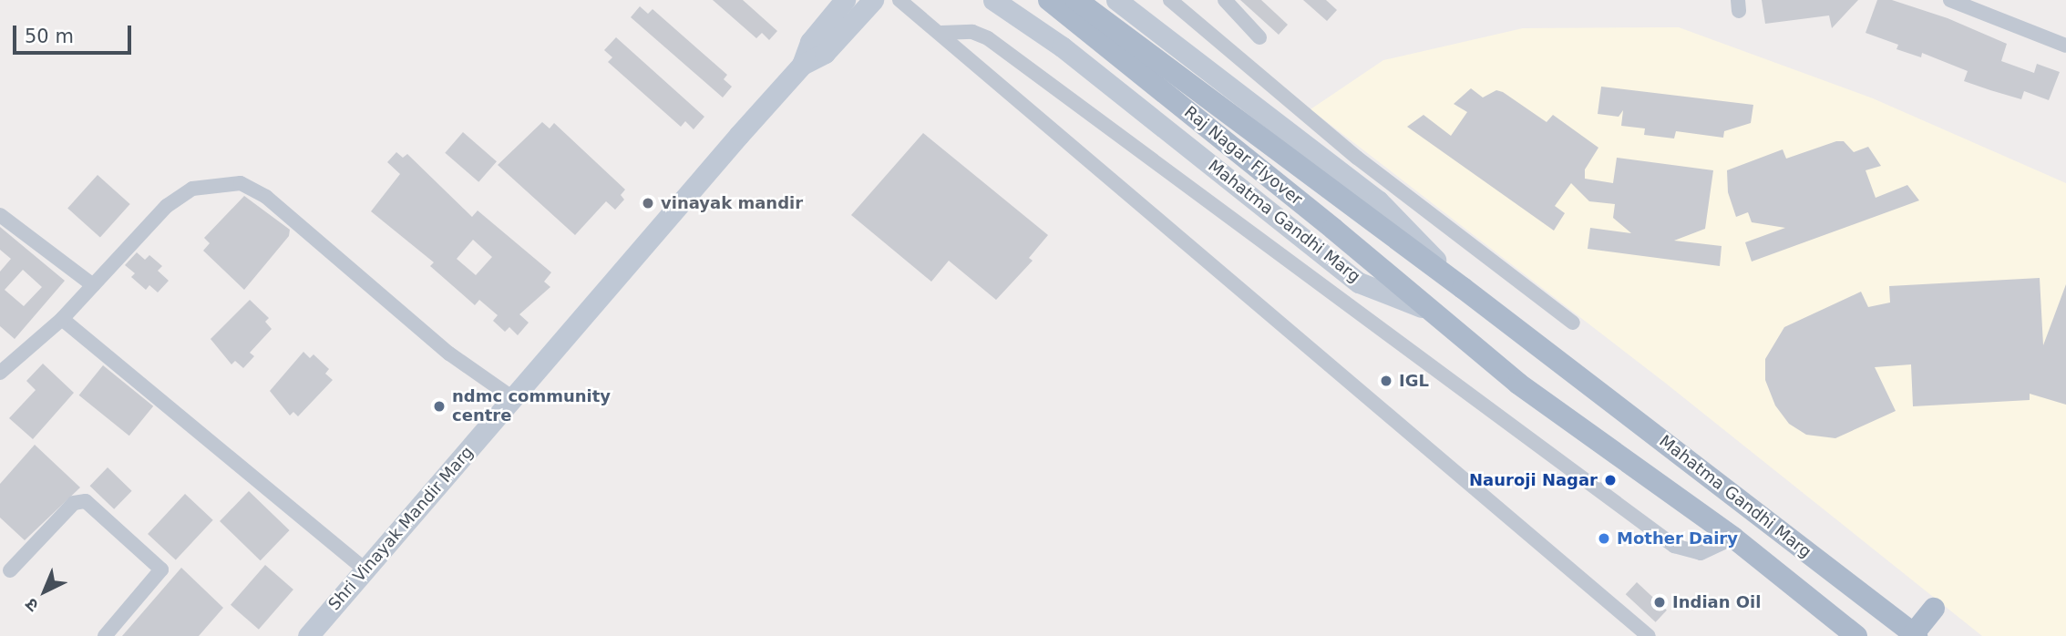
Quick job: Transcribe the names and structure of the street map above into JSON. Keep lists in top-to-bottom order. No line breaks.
{"streets":{"main road":["Raj Nagar Flyover","Mahatma Gandhi Marg"],"street":["Shri Vinayak Mandir Marg"]},"crossings":[["Raj Nagar Flyover","Mahatma Gandhi Marg"]],"places":["vinayak mandir","IGL","ndmc community centre","Nauroji Nagar","Mother Dairy","Indian Oil"],"scale_bar":"50 m","north":"bottom left"}
